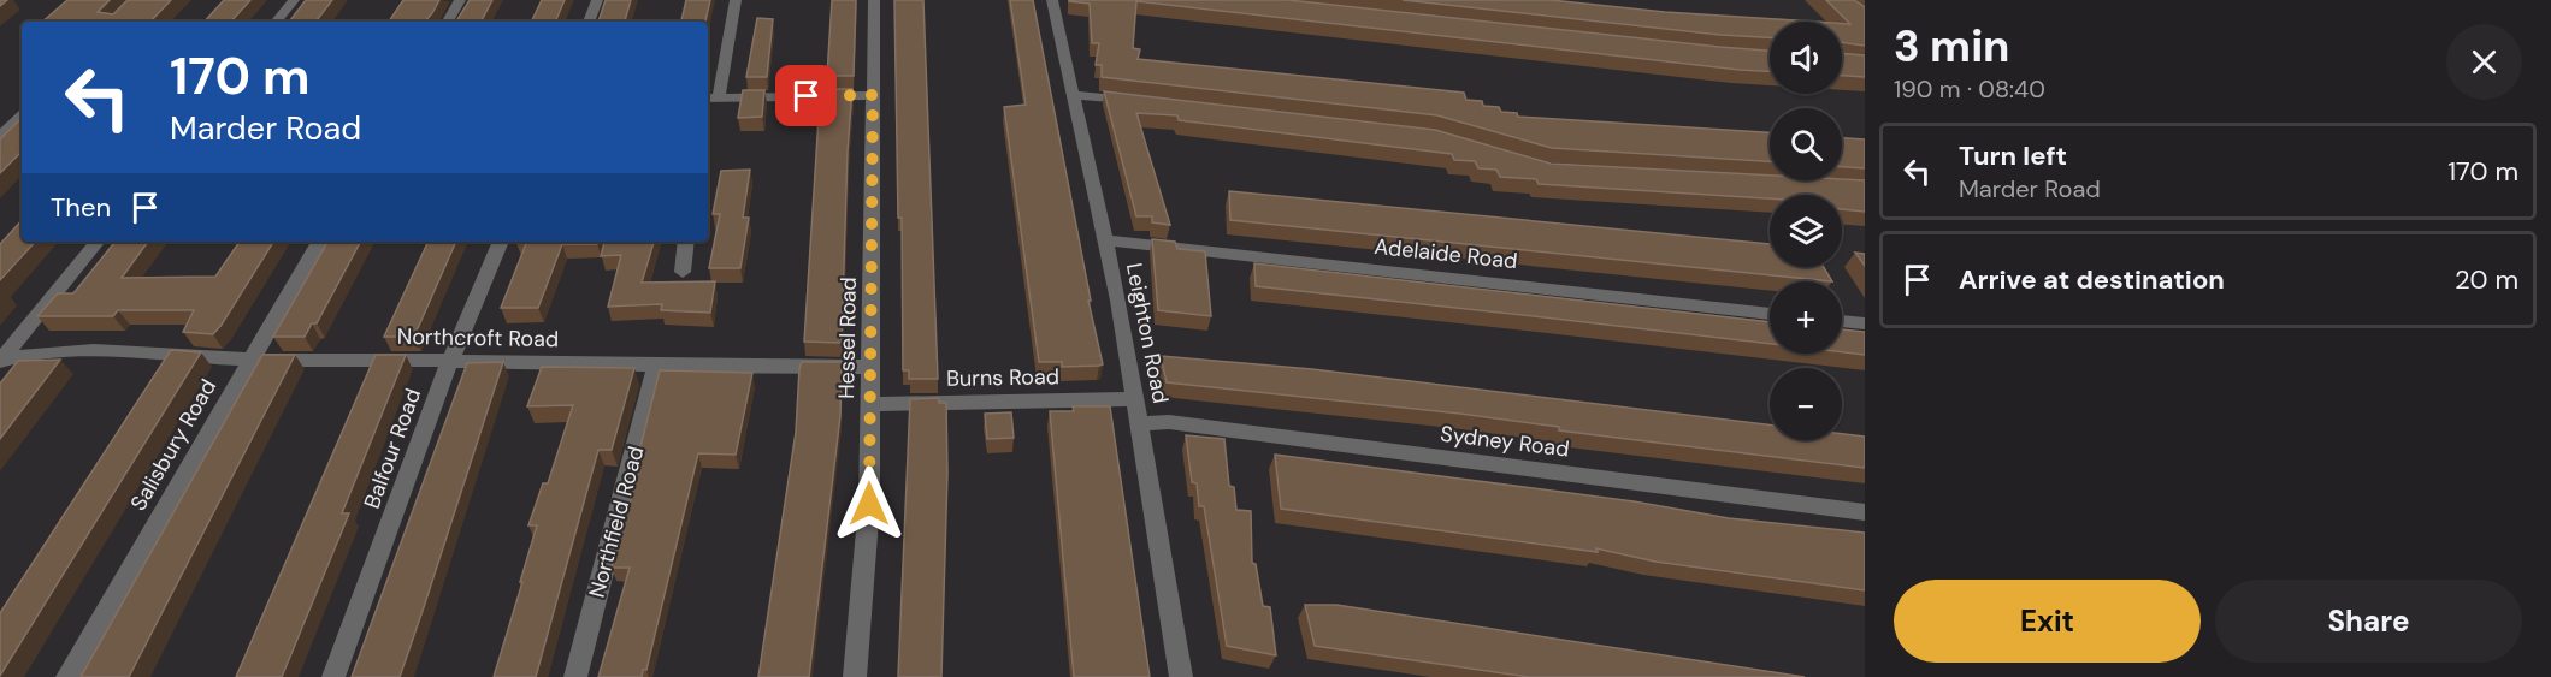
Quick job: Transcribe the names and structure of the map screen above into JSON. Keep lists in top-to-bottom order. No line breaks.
{"streets":{"street":["Adelaide Road","Leighton Road","Northcroft Road","Hessel Road","Burns Road","Sydney Road","Salisbury Road","Balfour Road","Northfield Road"]},"crossings":[["Adelaide Road","Leighton Road"],["Leighton Road","Burns Road"],["Leighton Road","Sydney Road"],["Northcroft Road","Hessel Road"],["Northcroft Road","Salisbury Road"],["Northcroft Road","Balfour Road"],["Northcroft Road","Northfield Road"],["Hessel Road","Burns Road"]],"page":{"heading":["3 min","190 m · 08:40"],"map_buttons":["+","−"],"turn":["170 m","Marder Road"],"list":[{"name":"Turn left","note":"Marder Road","value":"170 m"},{"name":"Arrive at destination","value":"20 m"}],"then":"Then","buttons":["Exit","Share"]}}
